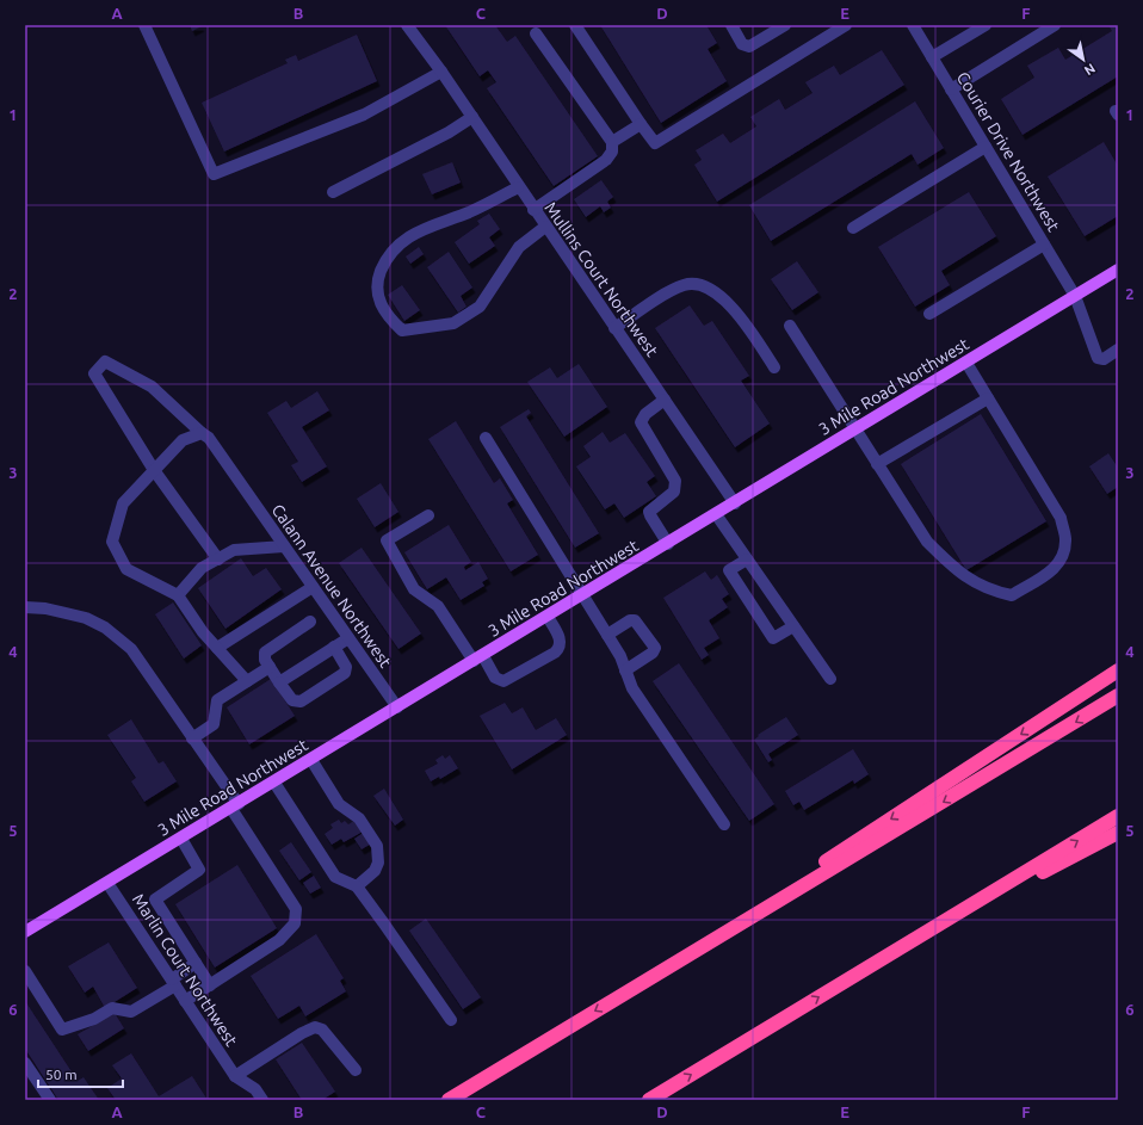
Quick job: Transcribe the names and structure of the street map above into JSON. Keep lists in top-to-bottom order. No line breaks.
{"streets":{"main road":["3 Mile Road Northwest"],"street":["Courier Drive Northwest","Mullins Court Northwest","Calann Avenue Northwest","Marlin Court Northwest"]},"crossings":[["Courier Drive Northwest","3 Mile Road Northwest"],["Mullins Court Northwest","3 Mile Road Northwest"],["3 Mile Road Northwest","Calann Avenue Northwest"],["3 Mile Road Northwest","Marlin Court Northwest"]],"scale_bar":"50 m","north":"bottom right","grid":{"columns":["A","B","C","D","E","F"],"rows":["1","2","3","4","5","6"]}}
